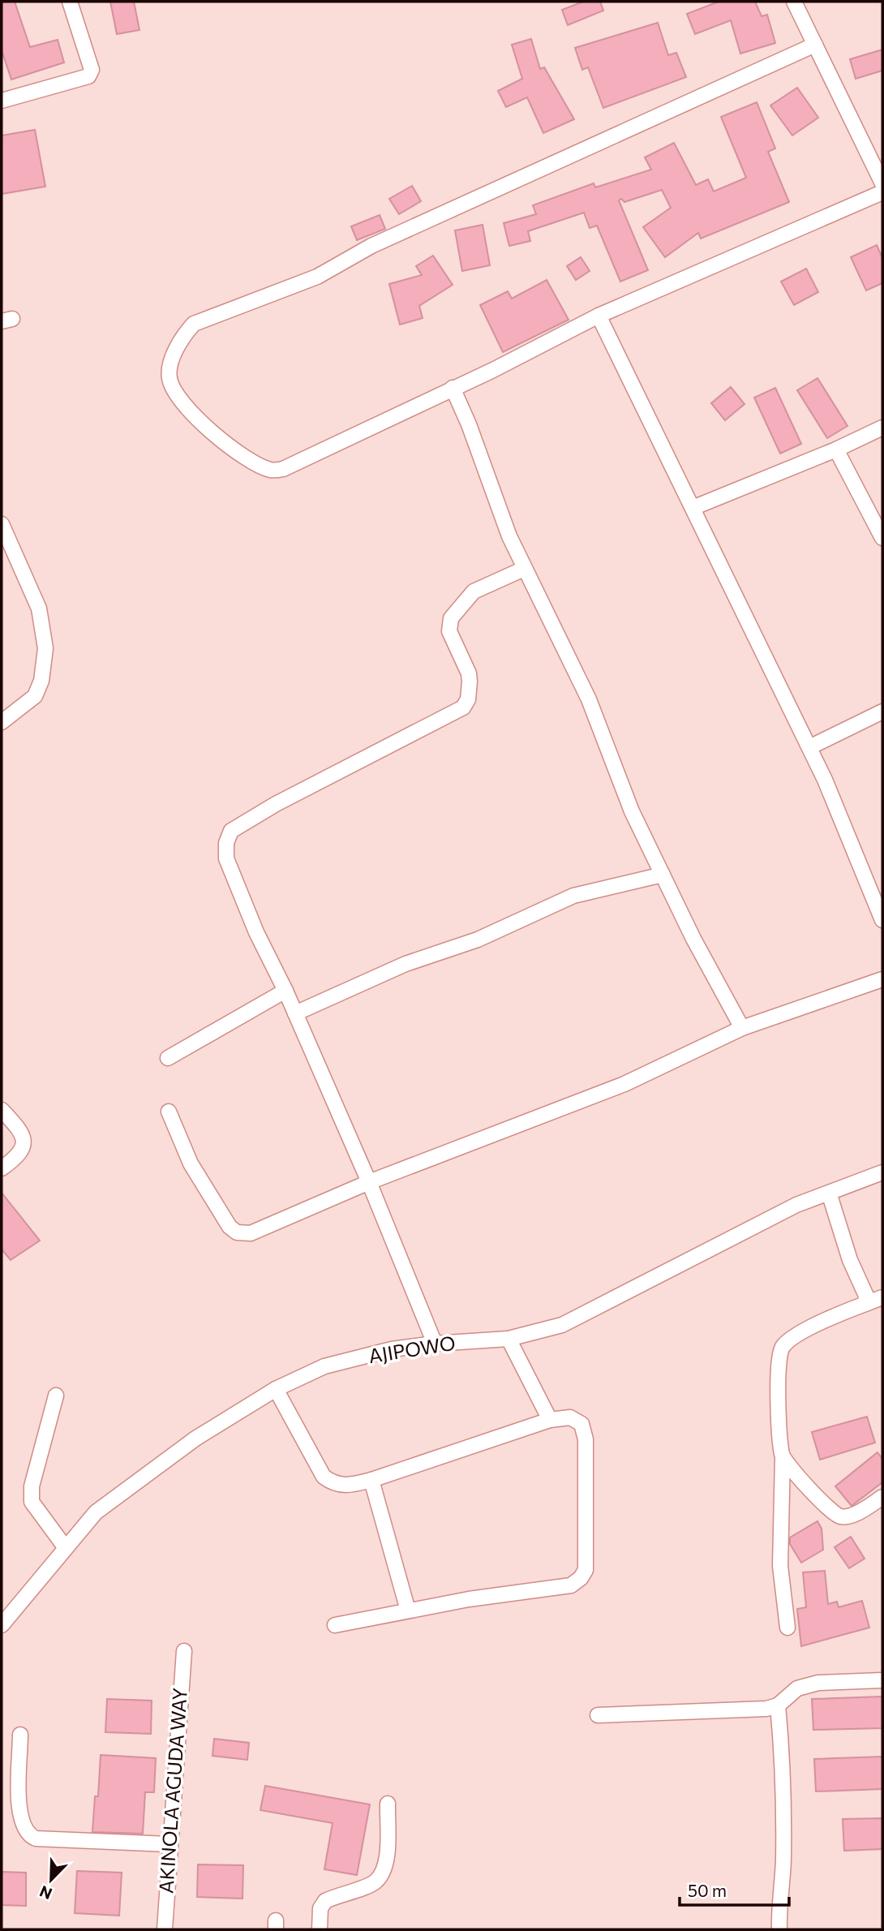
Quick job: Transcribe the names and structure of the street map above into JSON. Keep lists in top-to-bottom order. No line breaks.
{"streets":{"street":["AJIPOWO","AKINOLA AGUDA WAY"]},"scale_bar":"50 m","north":"bottom left"}
